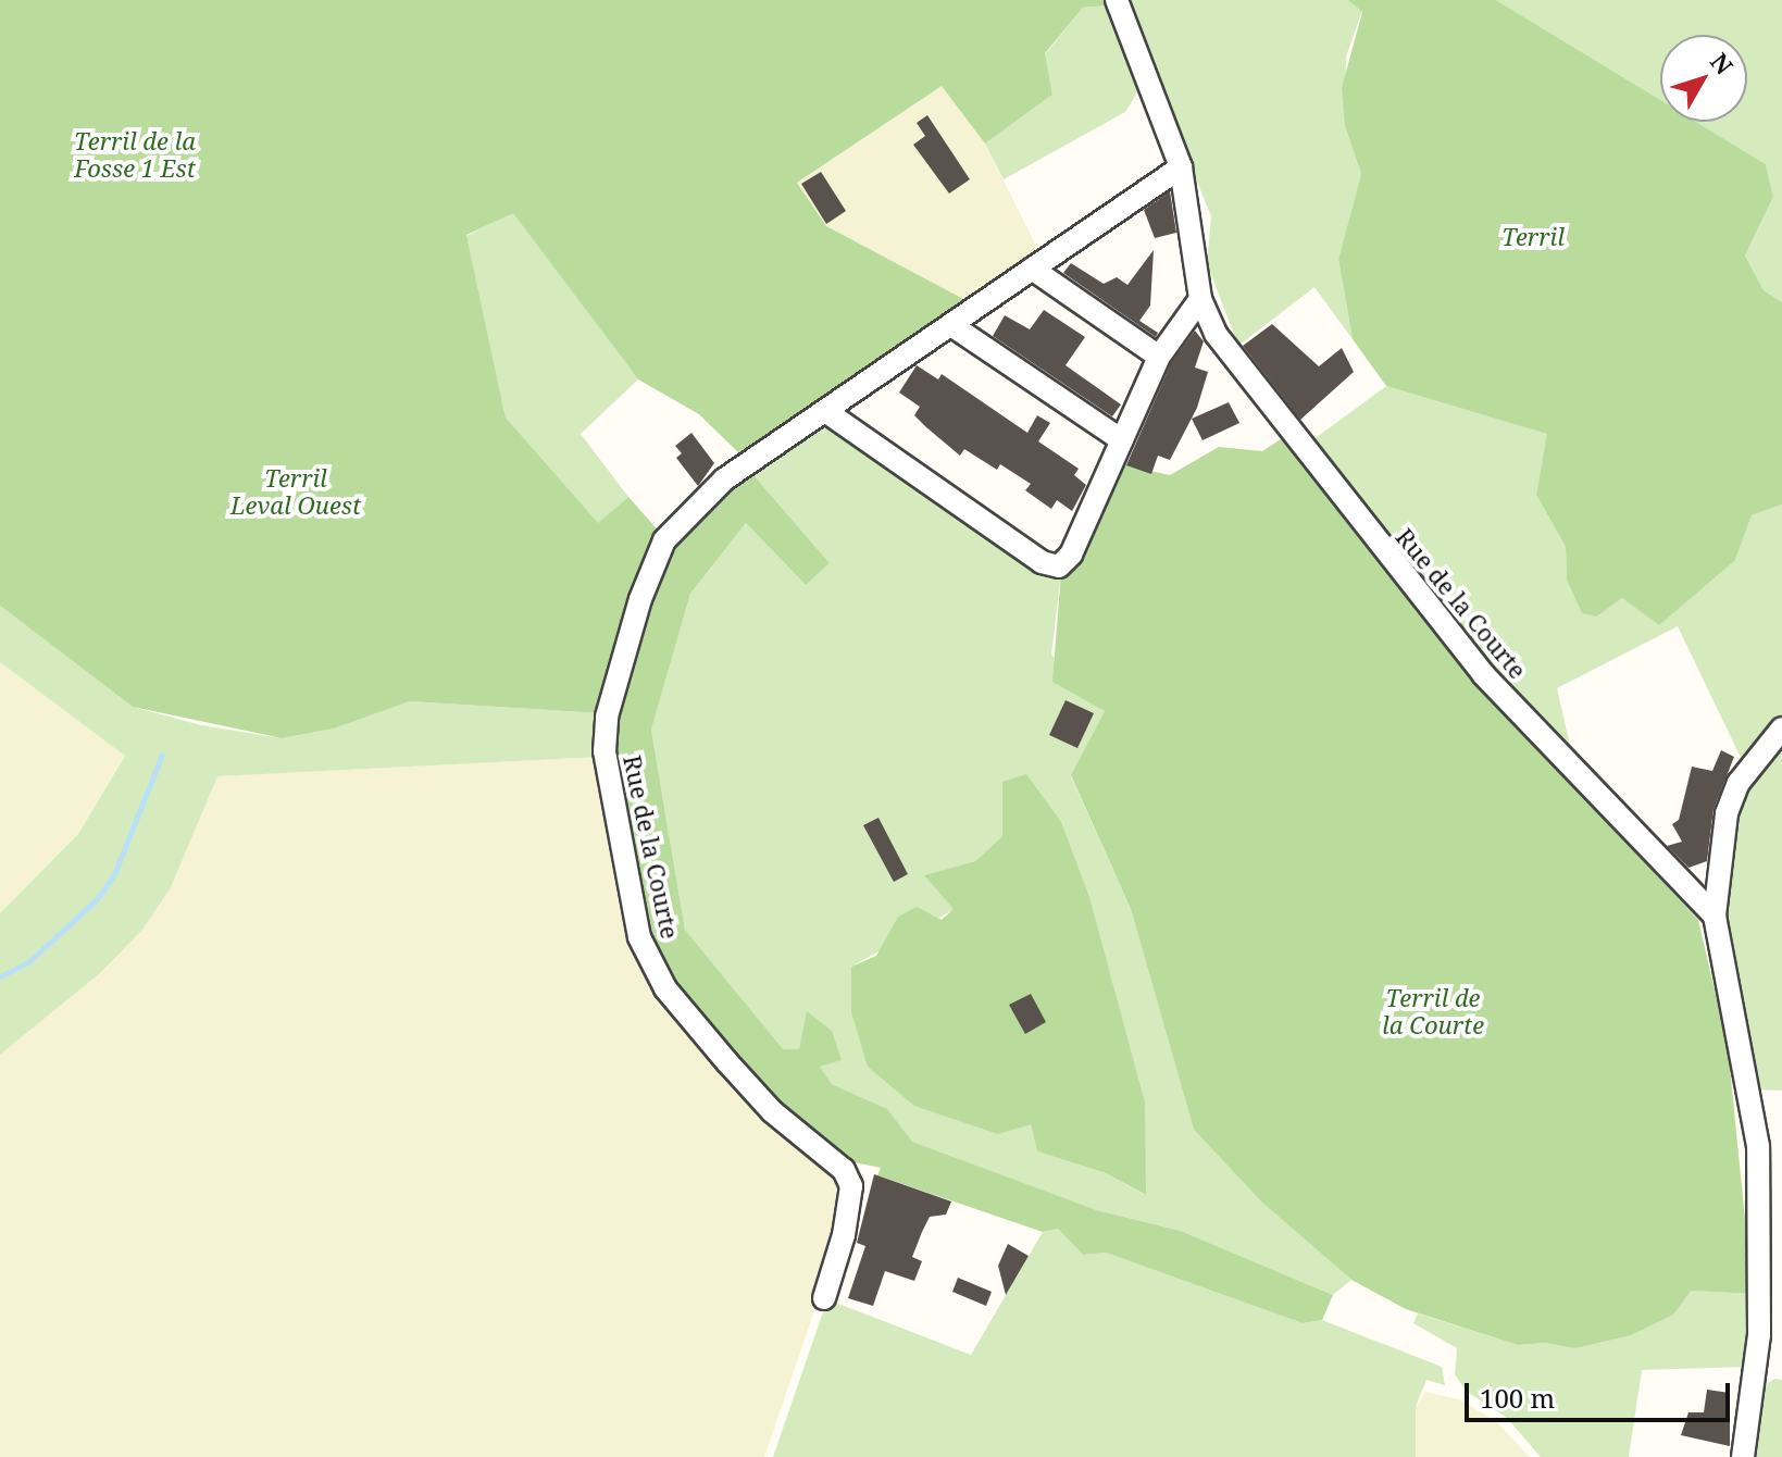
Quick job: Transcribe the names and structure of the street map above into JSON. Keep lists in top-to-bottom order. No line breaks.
{"streets":{"street":["Rue de la Courte"]},"parks":["Terril de la Fosse 1 Est","Terril","Terril Leval Ouest","Terril de la Courte"],"scale_bar":"100 m","north":"top right"}
